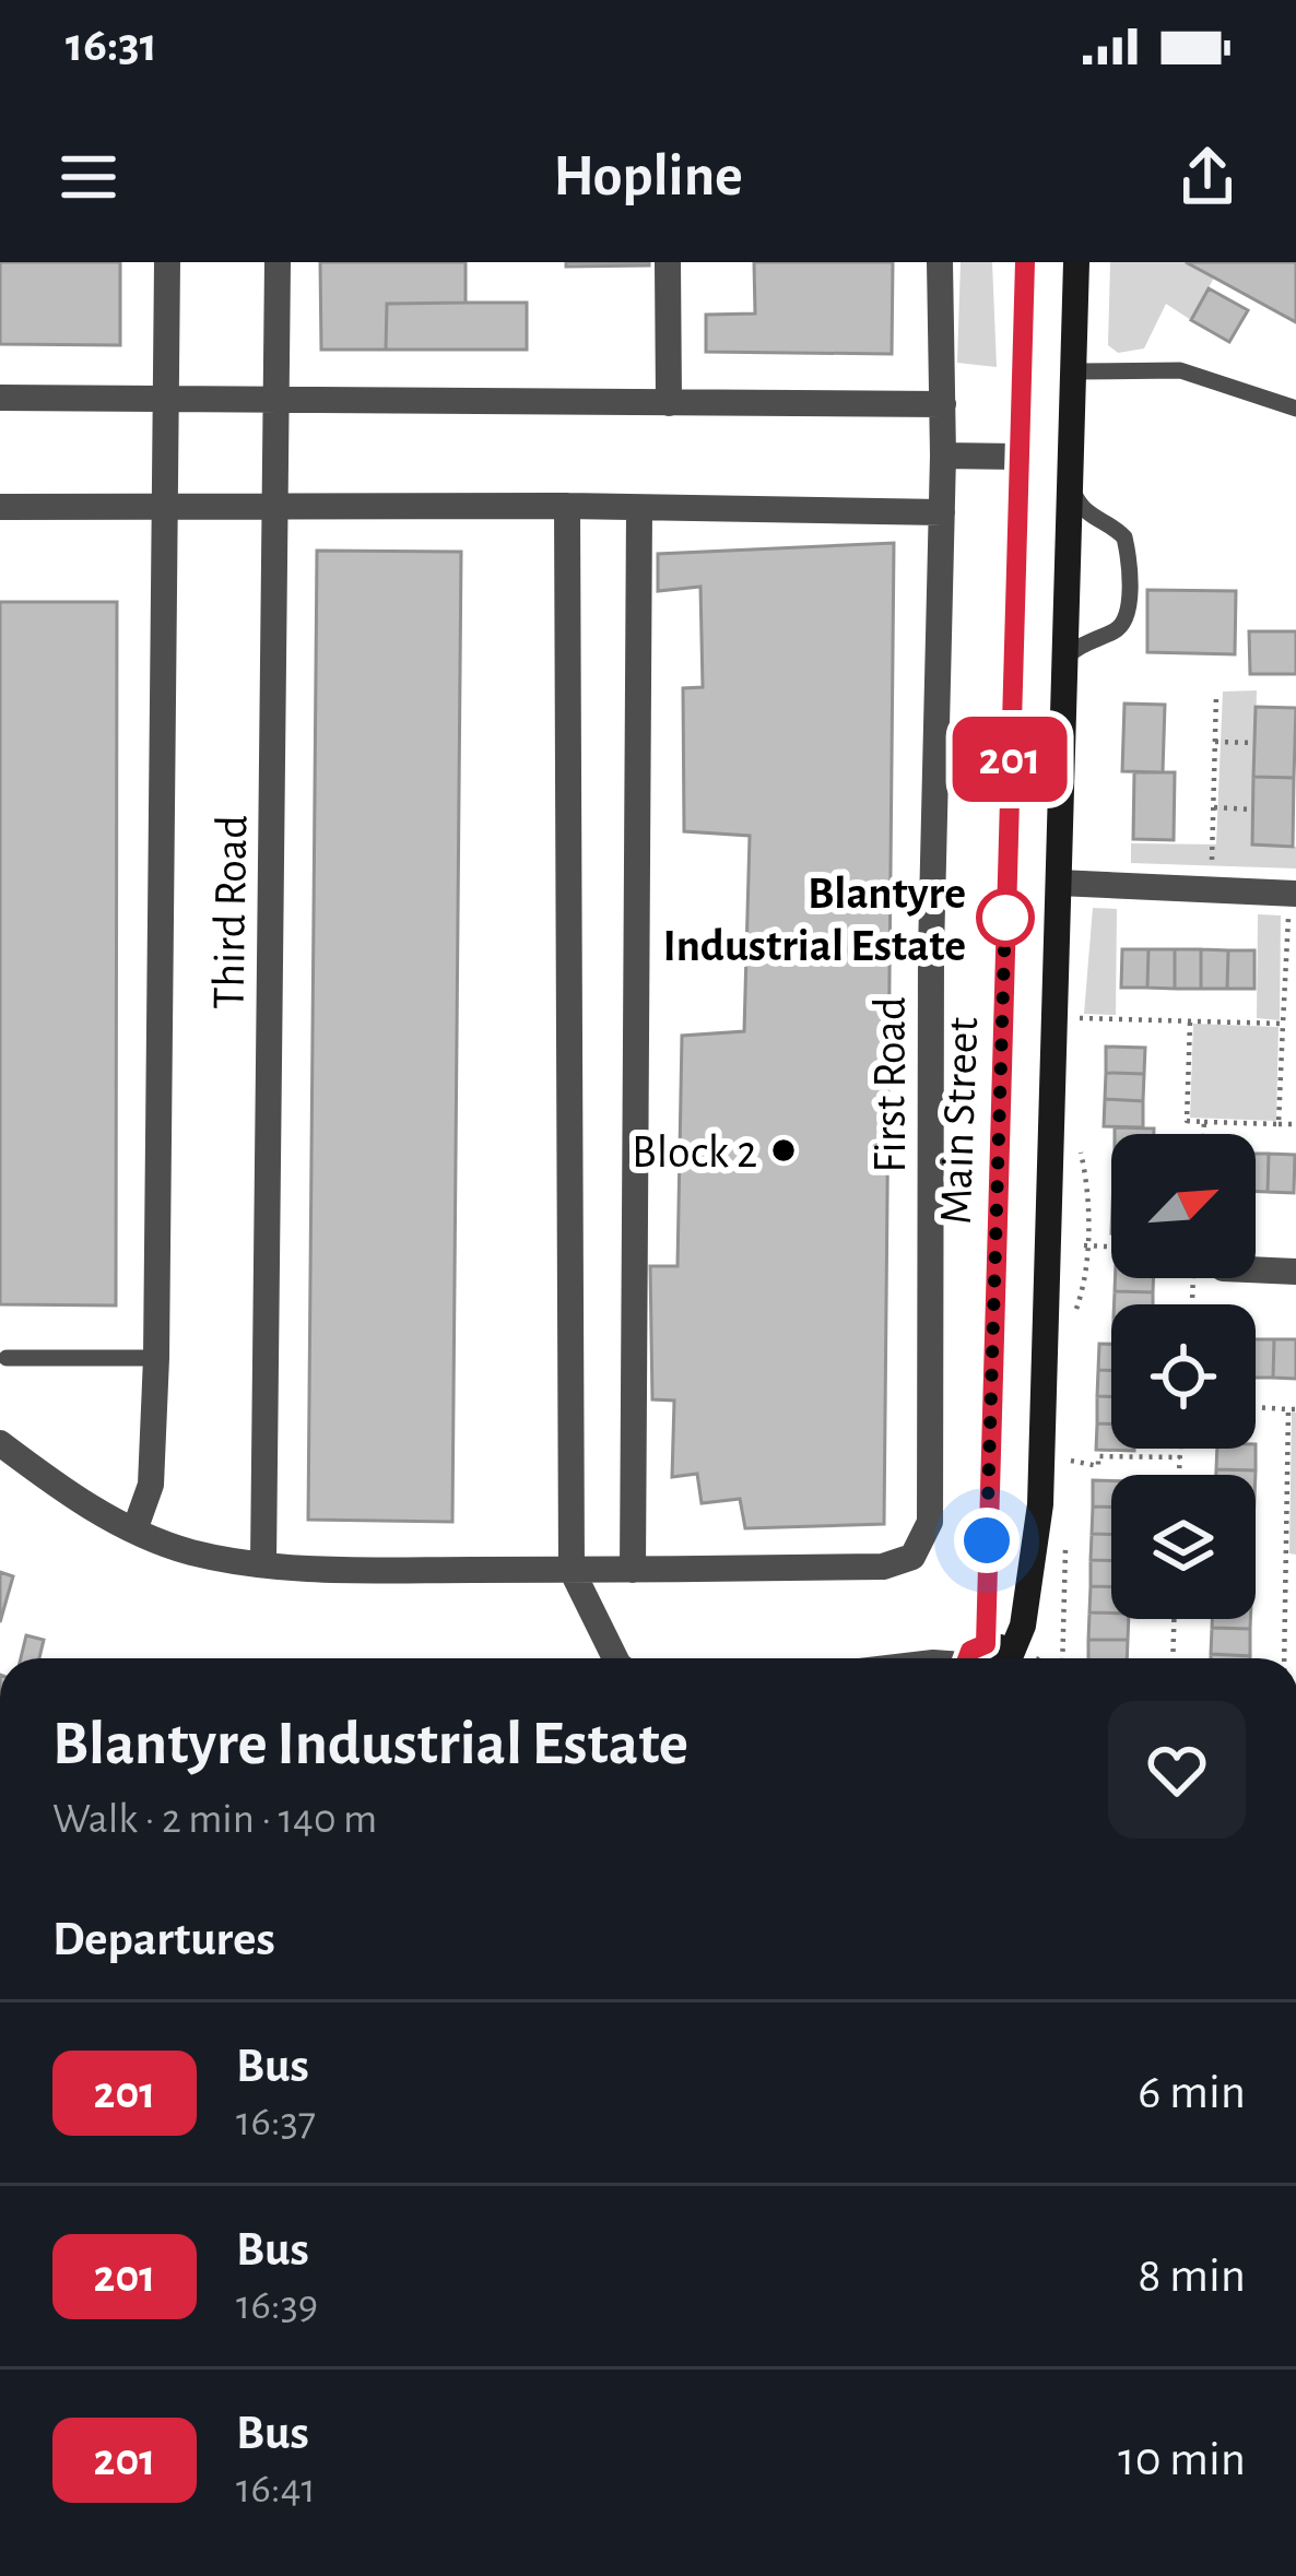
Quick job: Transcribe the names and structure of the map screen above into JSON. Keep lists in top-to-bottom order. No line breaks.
{"streets":{"main road":["Main Street"],"street":["Third Road","First Road"]},"places":["Blantyre Industrial Estate","Block 2"],"lines":["bus line 201"],"north":"top right","page":{"status":"16:31","header":"Hopline","on_map":"201","heading":[["Blantyre Industrial Estate","Walk · 2 min · 140 m"],"Departures"],"list":[{"mark":"201","name":"Bus","note":"16:37","value":"6 min"},{"mark":"201","name":"Bus","note":"16:39","value":"8 min"},{"mark":"201","name":"Bus","note":"16:41","value":"10 min"}]}}
